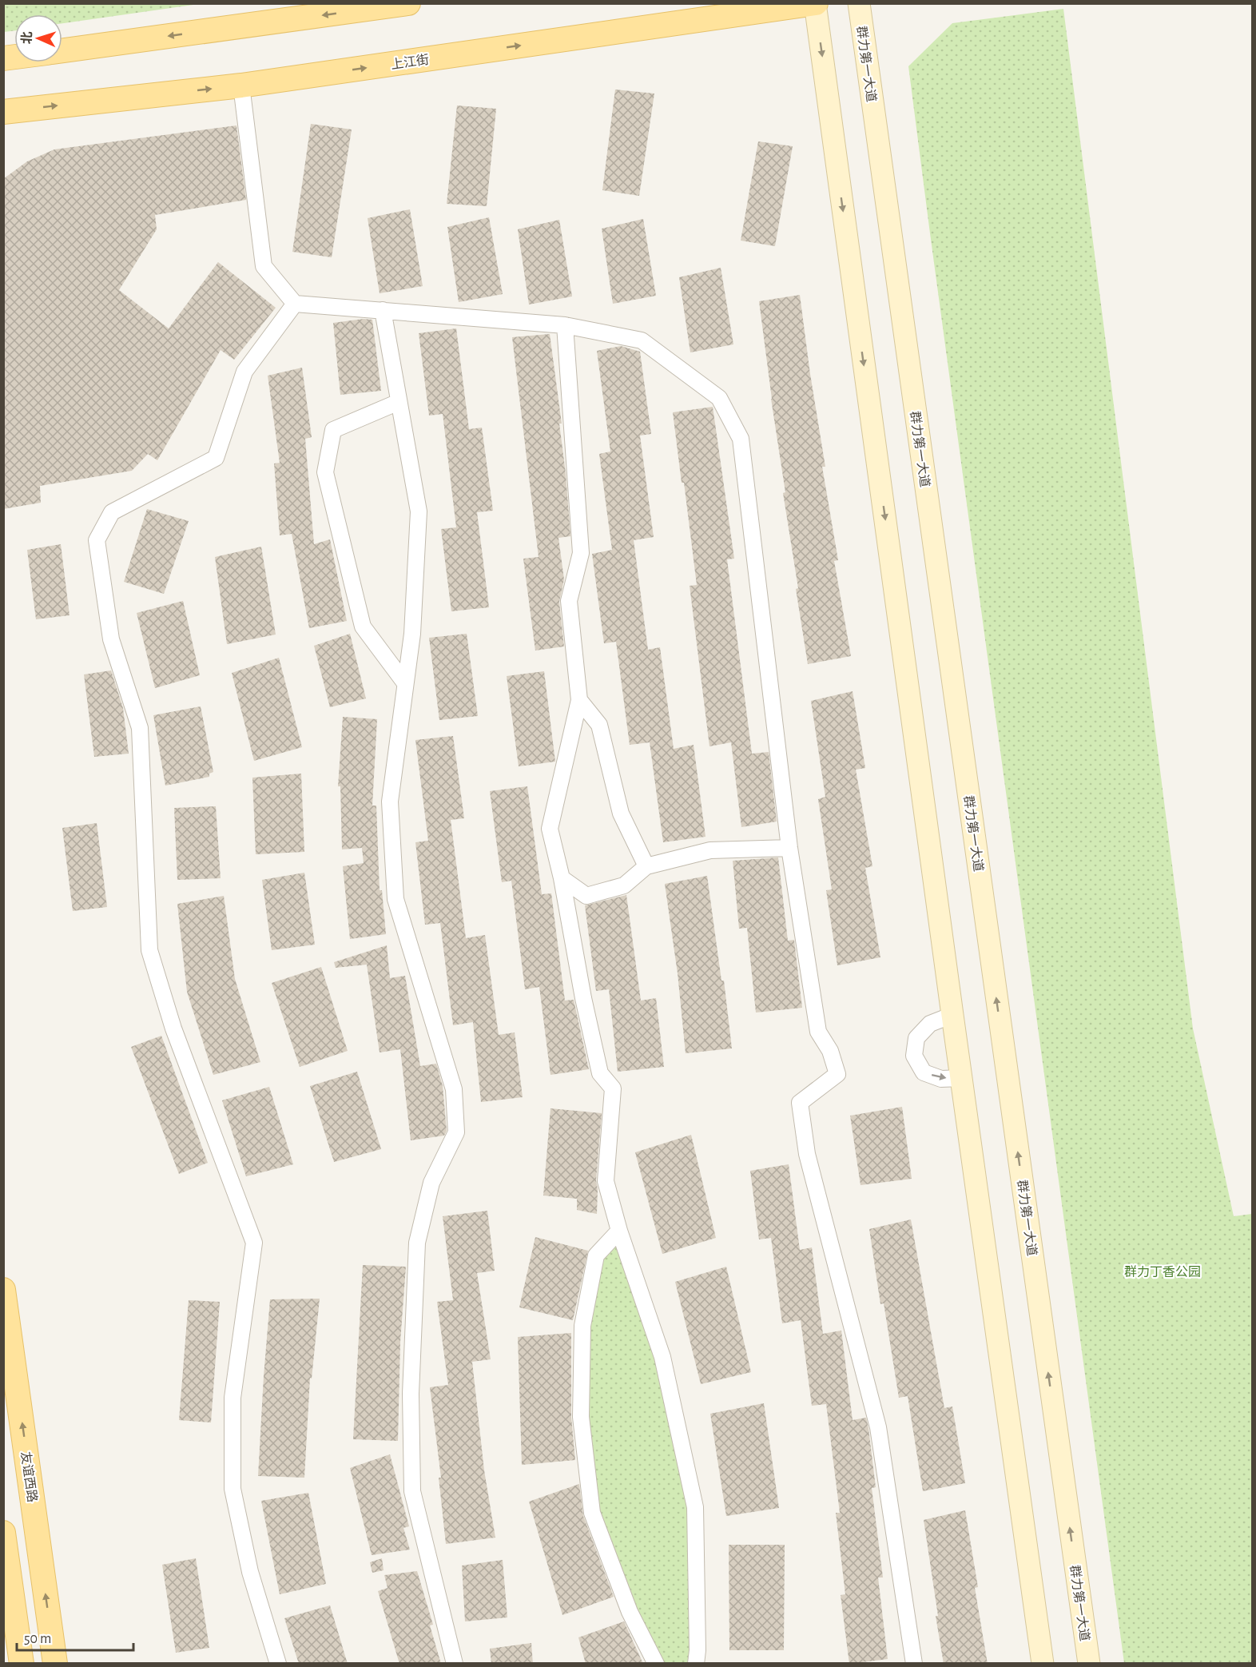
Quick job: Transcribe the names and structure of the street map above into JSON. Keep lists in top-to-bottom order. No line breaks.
{"streets":{"main road":["上江街","群力第一大道","友谊西路"]},"parks":["群力丁香公园"],"scale_bar":"50 m","north":"left"}
